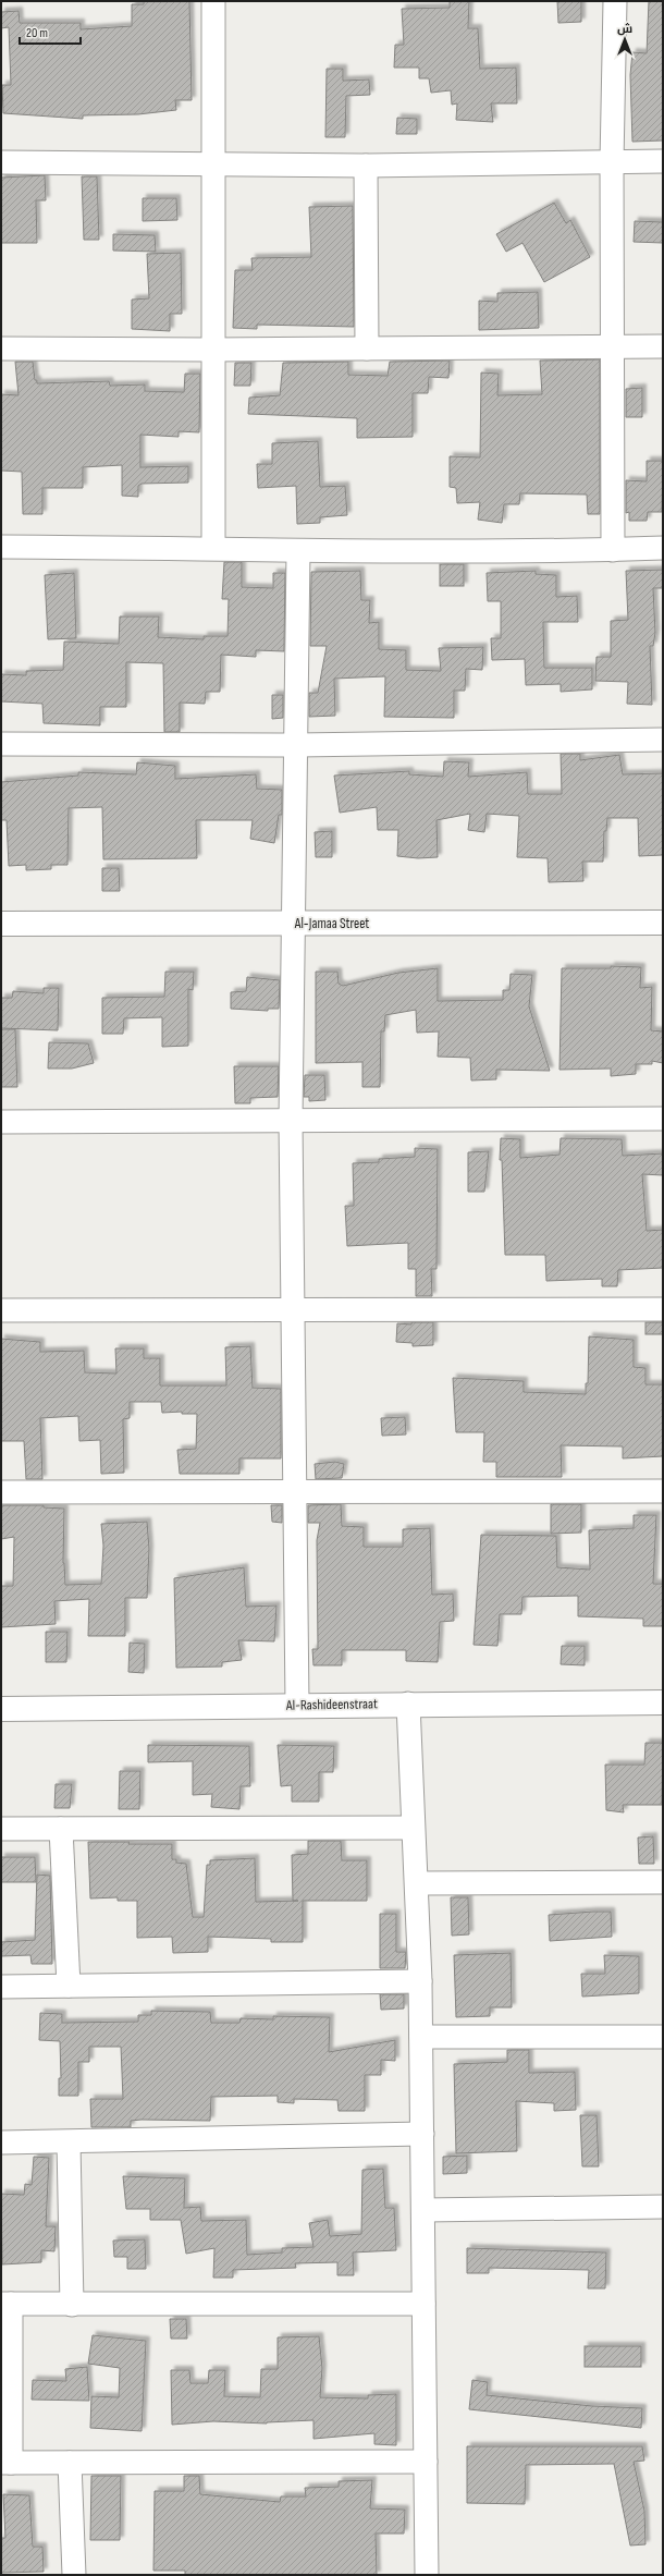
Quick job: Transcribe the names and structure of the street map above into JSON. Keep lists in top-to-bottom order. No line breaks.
{"streets":{"street":["Al-Jamaa Street","Al-Rashideenstraat"]},"scale_bar":"20 m","north":"top"}
